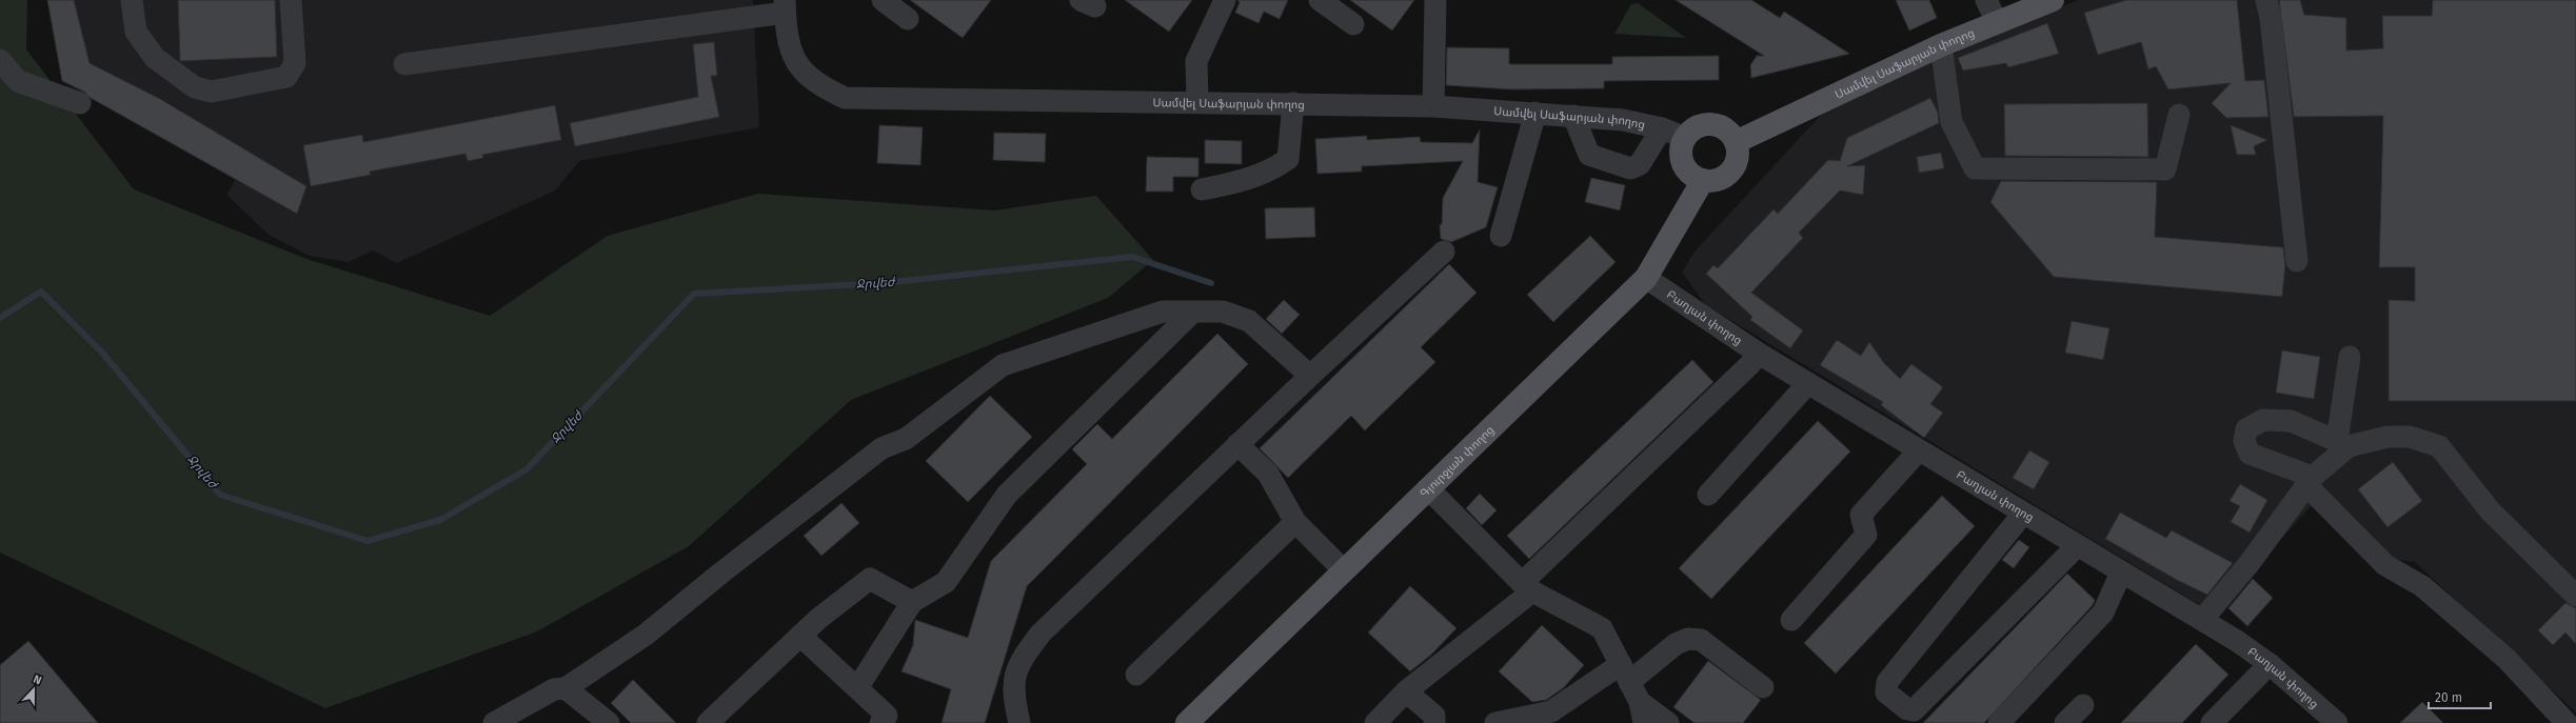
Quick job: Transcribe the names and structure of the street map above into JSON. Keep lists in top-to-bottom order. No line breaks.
{"streets":{"main road":["Սամվել Սաֆարյան փողոց","Գյուրջյան փողոց"],"street":["Բաղյան փողոց"]},"crossings":[["Սամվել Սաֆարյան փողոց","Գյուրջյան փողոց"],["Բաղյան փողոց","Գյուրջյան փողոց"]],"water":["Ջրվեժ"],"scale_bar":"20 m","north":"top"}
